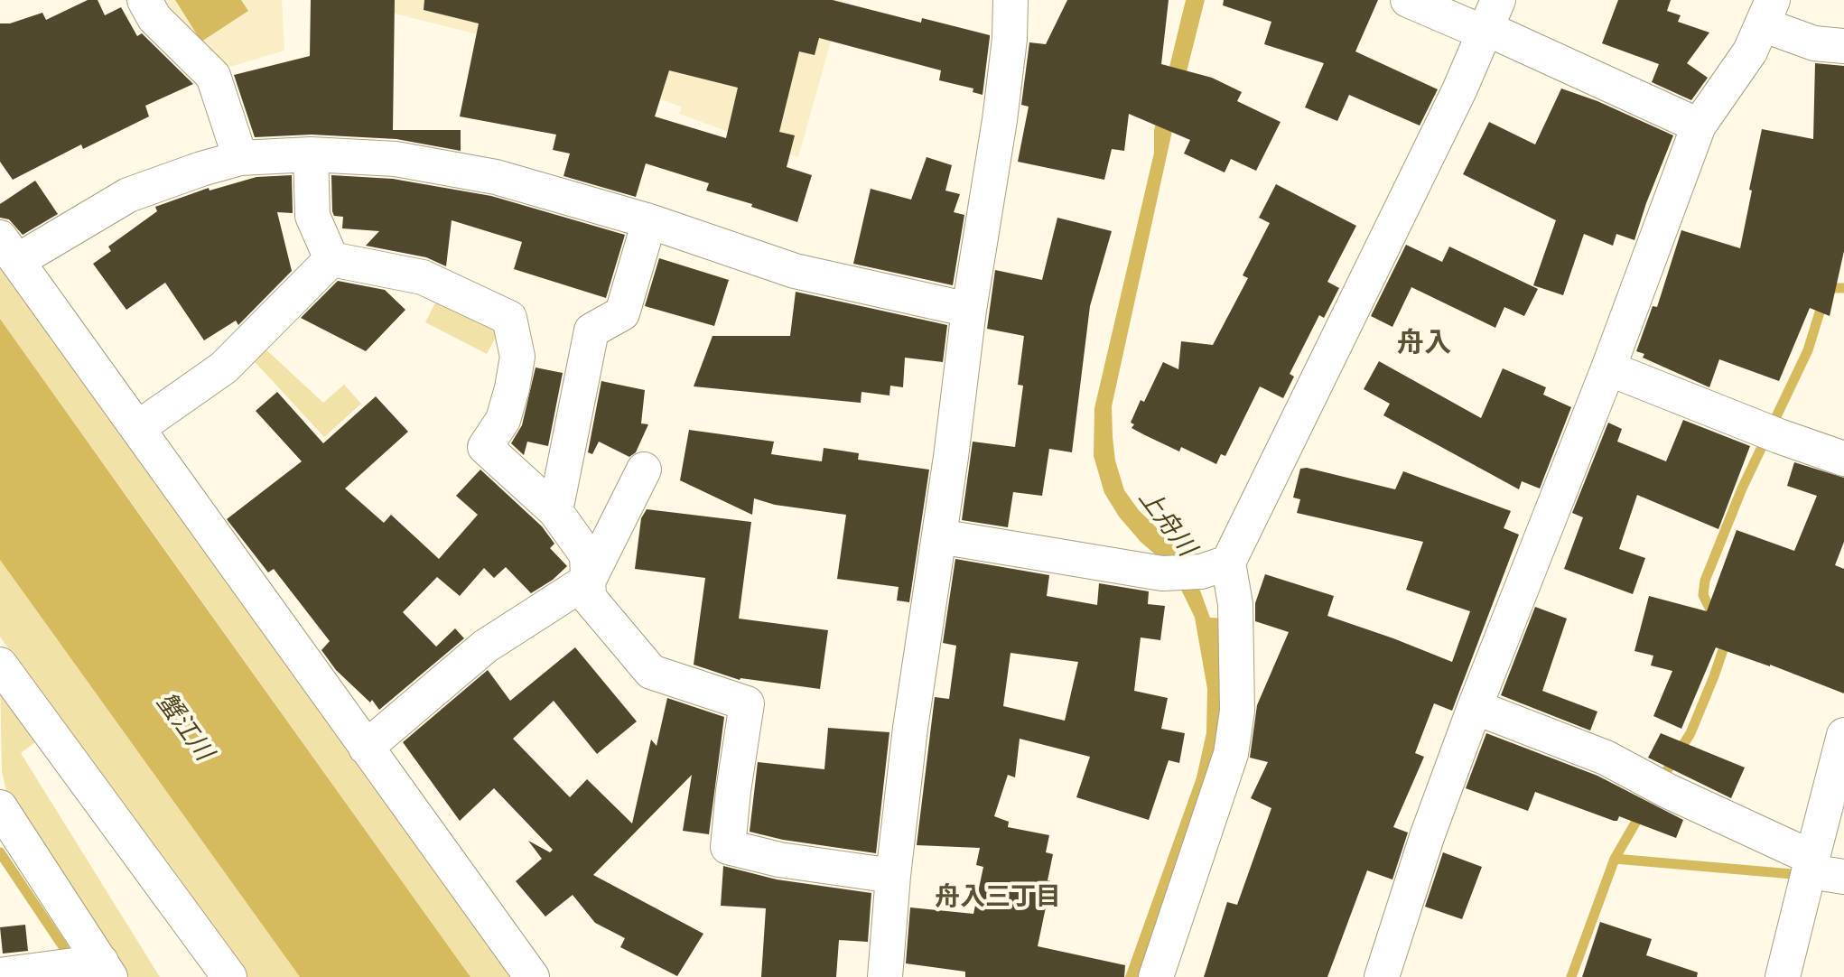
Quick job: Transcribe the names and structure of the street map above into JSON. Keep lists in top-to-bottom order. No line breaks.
{"districts":["舟入","舟入三丁目"],"water":["上舟川","蟹江川"]}
